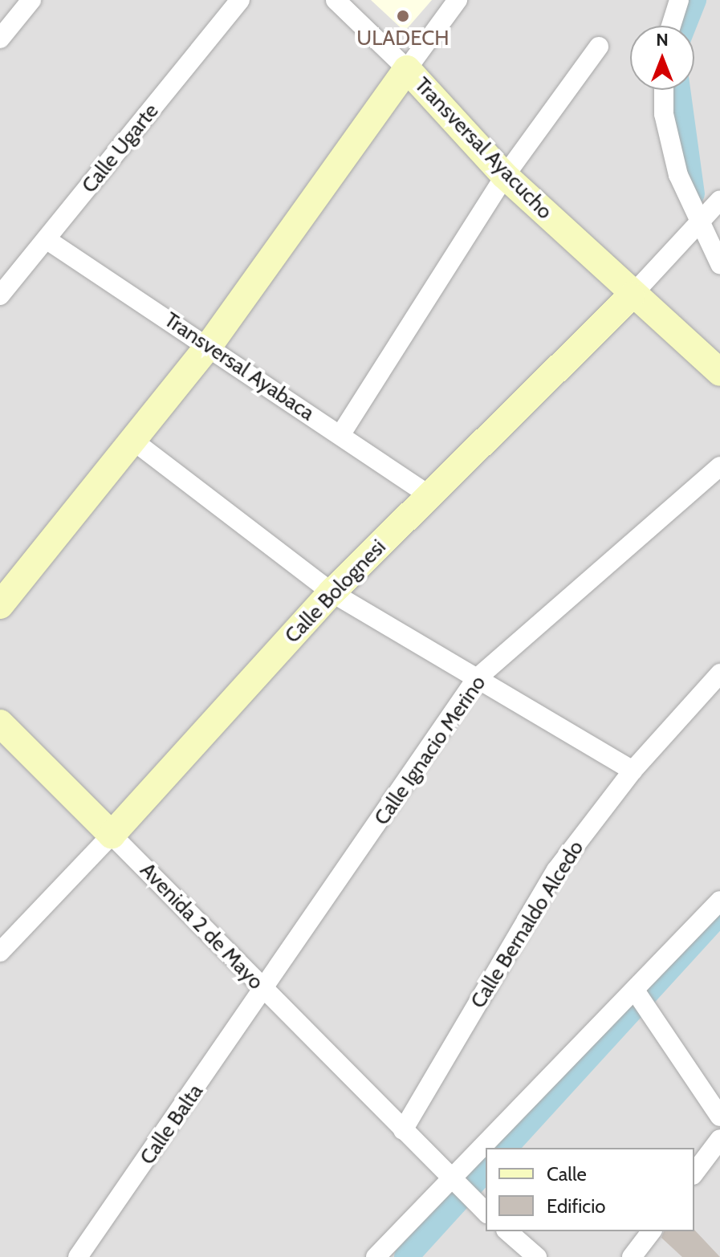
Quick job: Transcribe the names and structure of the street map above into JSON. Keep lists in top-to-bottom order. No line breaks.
{"streets":{"main road":["Transversal Ayacucho","Calle Bolognesi","Avenida 2 de Mayo"],"street":["Calle Ugarte","Transversal Ayabaca","Calle Ignacio Merino","Calle Bernaldo Alcedo","Calle Balta"]},"crossings":[["Calle Ugarte","Transversal Ayabaca"],["Transversal Ayacucho","Calle Bolognesi"],["Transversal Ayabaca","Calle Bolognesi"],["Calle Bolognesi","Avenida 2 de Mayo"],["Calle Ignacio Merino","Avenida 2 de Mayo"],["Calle Ignacio Merino","Calle Balta"],["Calle Bernaldo Alcedo","Avenida 2 de Mayo"],["Avenida 2 de Mayo","Calle Balta"]],"places":["ULADECH"],"legend":["Calle","Edificio"],"north":"top"}
